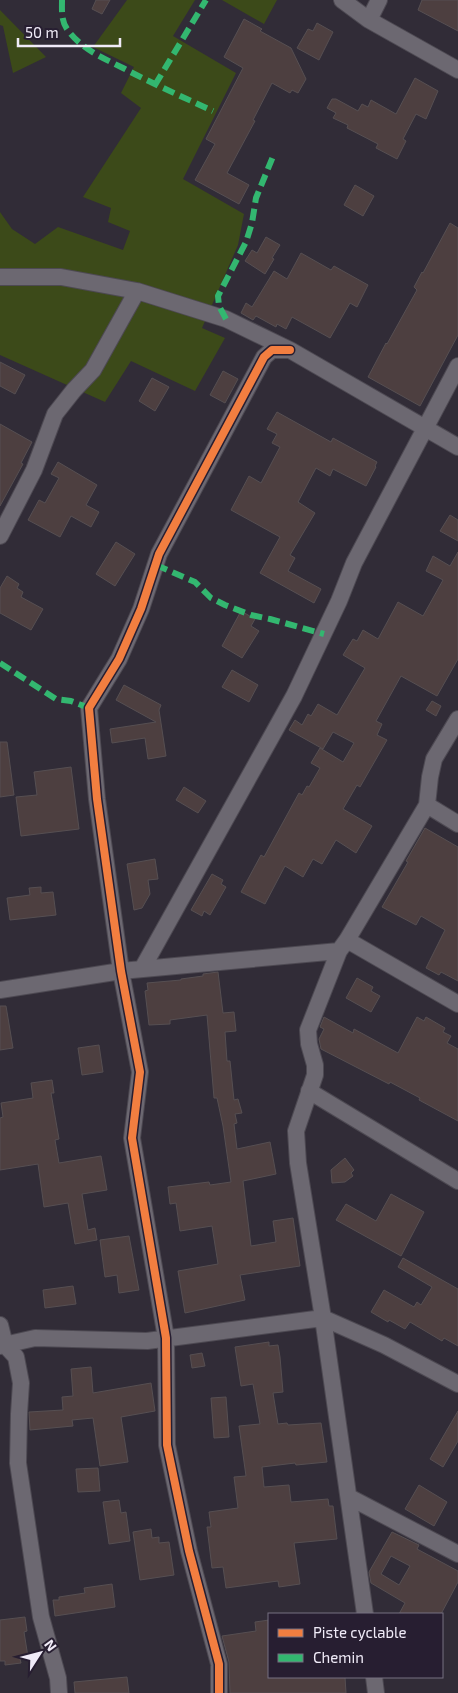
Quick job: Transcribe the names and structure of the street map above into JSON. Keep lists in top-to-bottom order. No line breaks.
{"legend":["Piste cyclable","Chemin"],"scale_bar":"50 m","north":"top right"}
